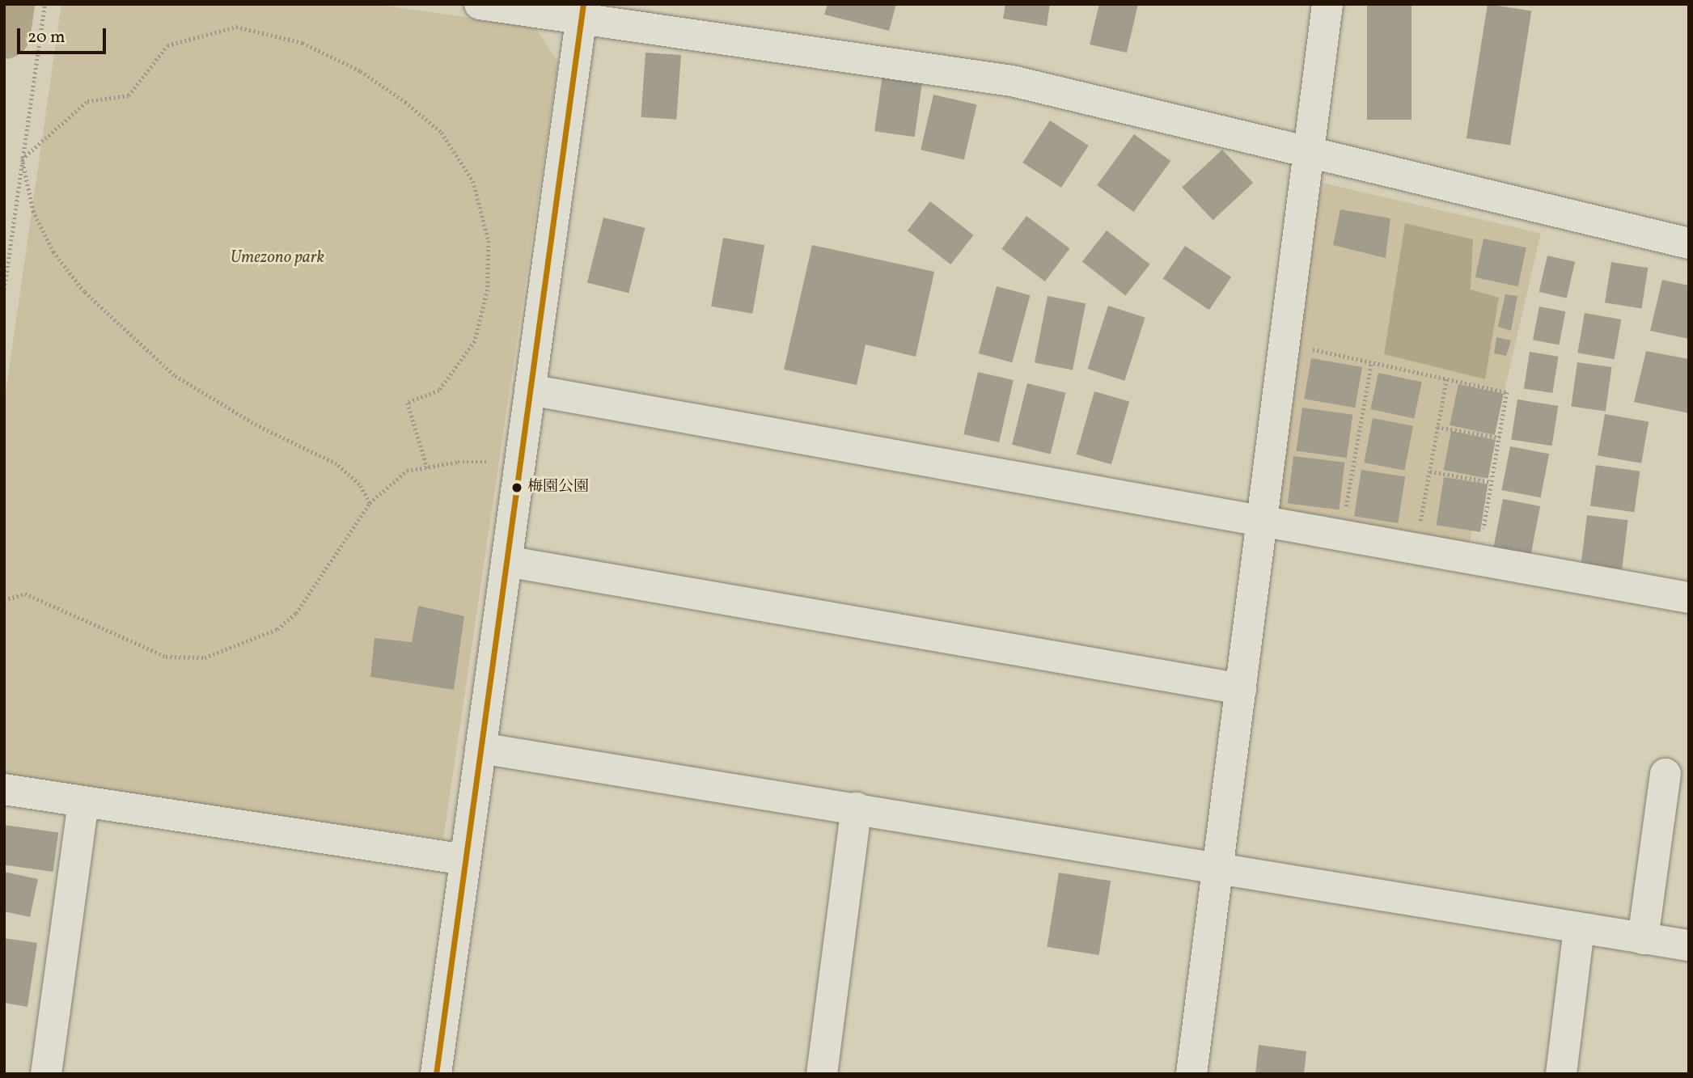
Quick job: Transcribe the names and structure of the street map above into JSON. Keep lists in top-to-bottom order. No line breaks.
{"parks":["Umezono park"],"places":["梅園公園"],"scale_bar":"20 m"}
